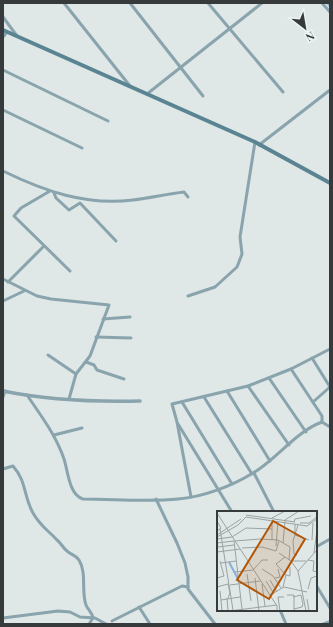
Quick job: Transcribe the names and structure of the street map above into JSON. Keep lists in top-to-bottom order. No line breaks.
{"north":"bottom right"}
